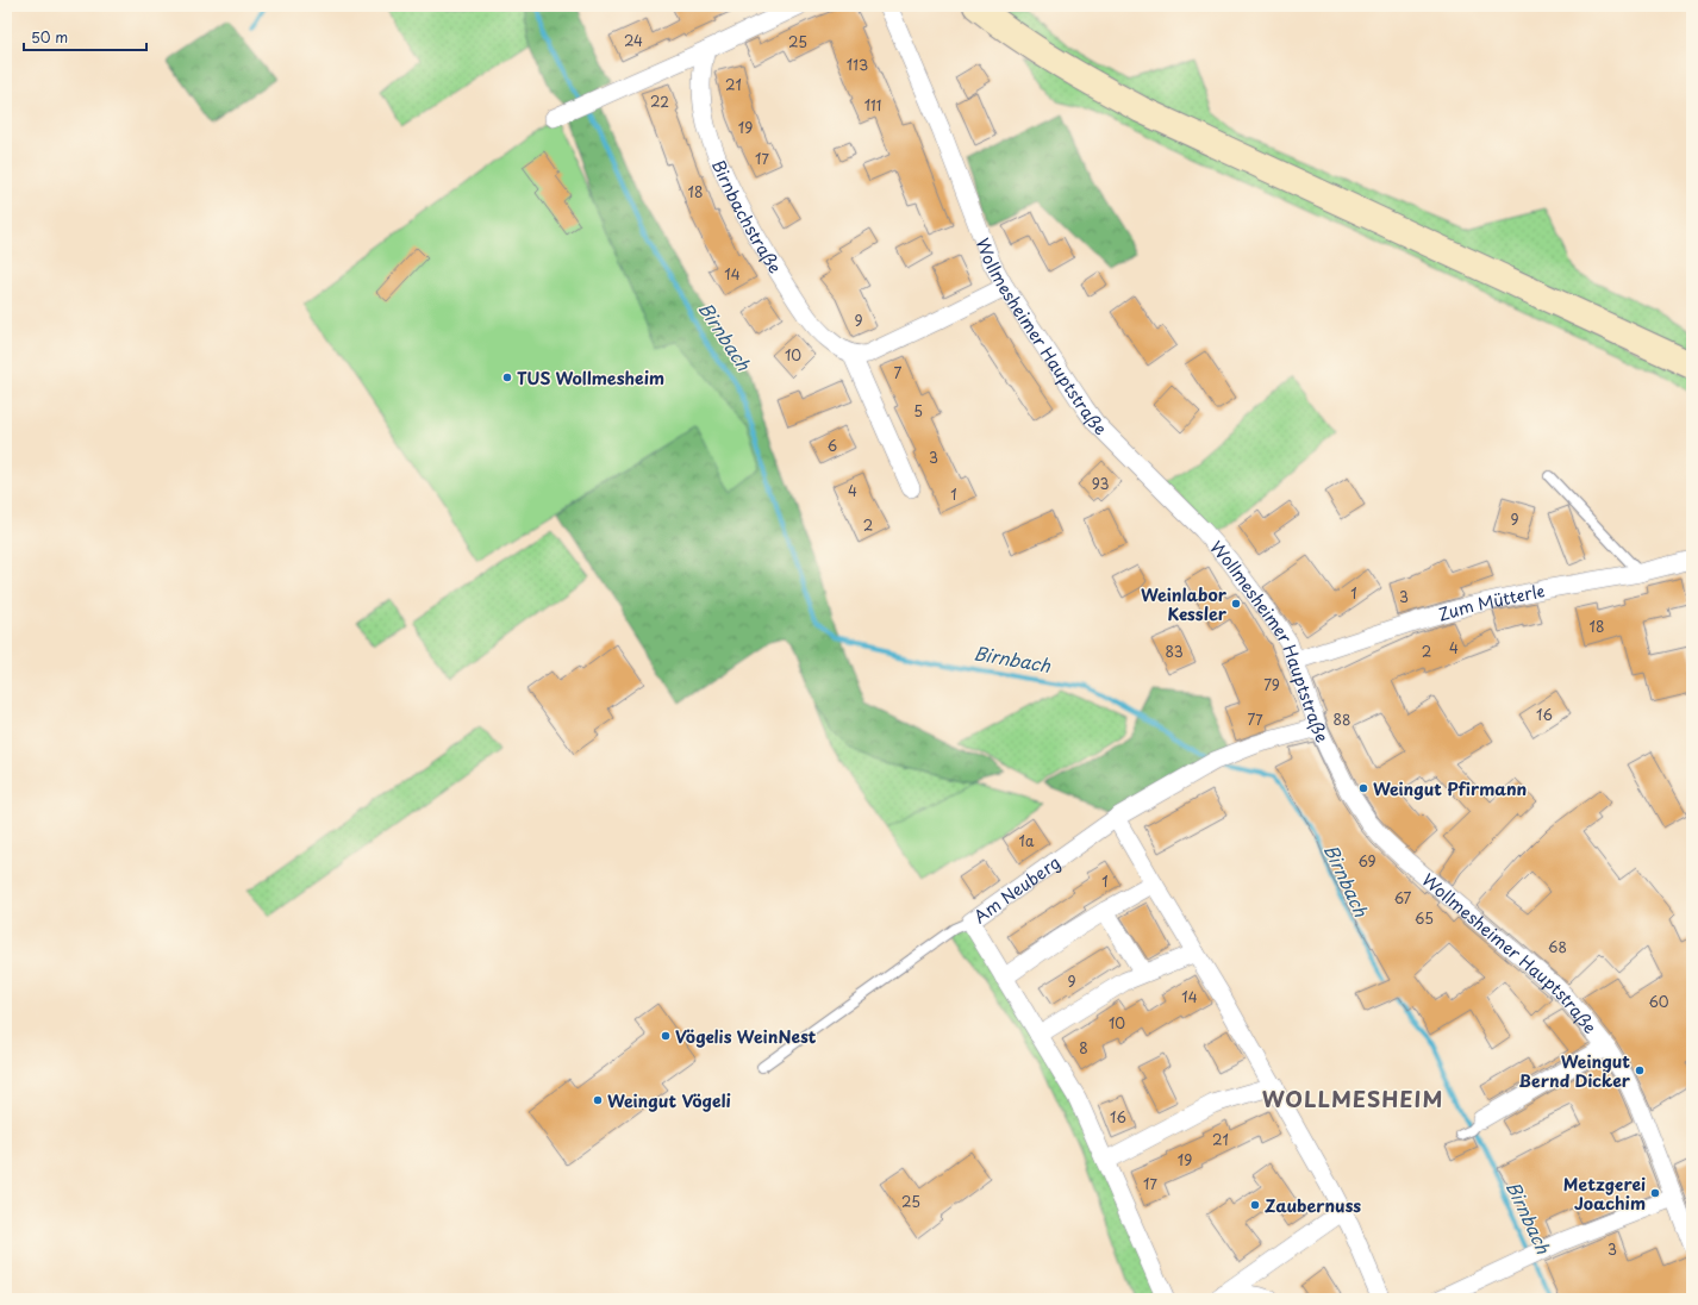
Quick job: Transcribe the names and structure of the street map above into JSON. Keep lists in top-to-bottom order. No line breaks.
{"streets":{"street":["Birnbachstraße","Wollmesheimer Hauptstraße","Zum Mütterle","Am Neuberg"]},"crossings":[["Wollmesheimer Hauptstraße","Zum Mütterle"],["Wollmesheimer Hauptstraße","Am Neuberg"]],"districts":["WOLLMESHEIM"],"water":["Birnbach"],"places":["TUS Wollmesheim","Weinlabor Kessler","Weingut Pfirmann","Vögelis WeinNest","Weingut Bernd Dicker","Weingut Vögeli","Metzgerei Joachim","Zaubernuss"],"house_numbers":["24","25","113","21","22","111","19","17","18","14","9","10","7","5","6","3","93","4","1","9","2","1","3","18","4","83","2","79","16","77","88","1a","69","1","67","65","68","9","14","60","10","8","16","21","19","17","25","3"],"scale_bar":"50 m"}
